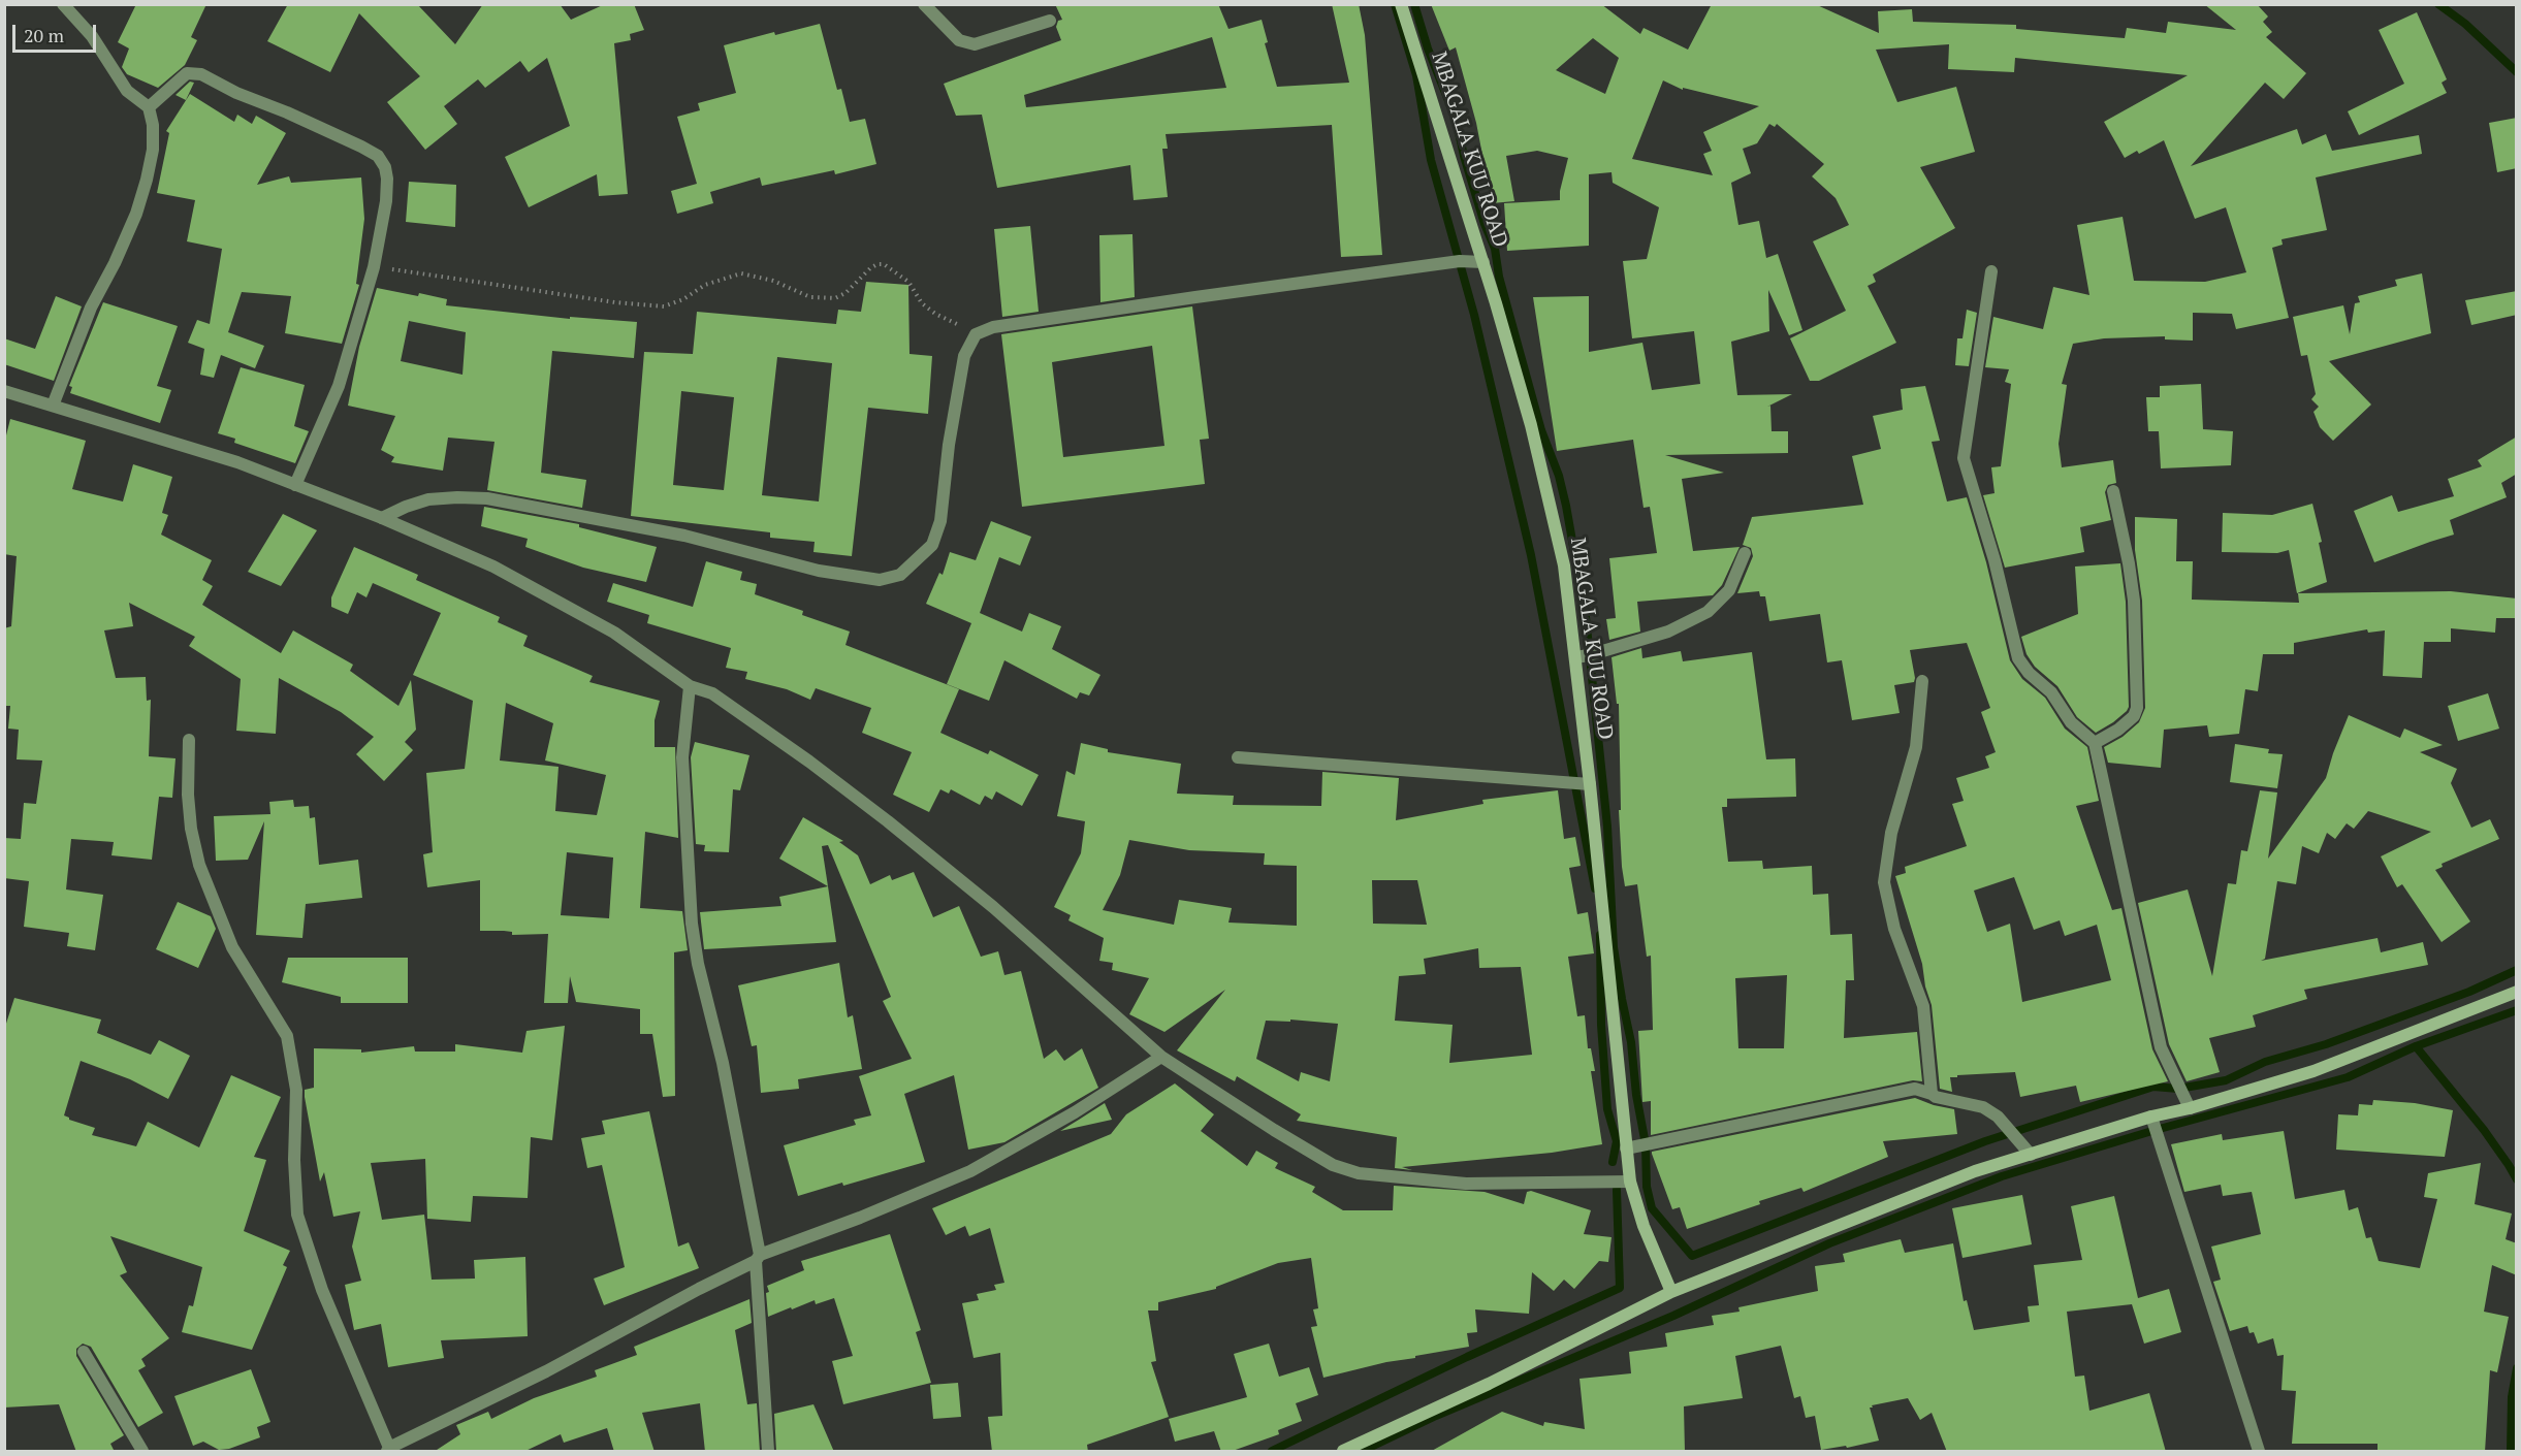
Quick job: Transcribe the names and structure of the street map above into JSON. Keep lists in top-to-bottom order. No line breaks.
{"streets":{"street":["MBAGALA KUU ROAD"]},"scale_bar":"20 m"}
